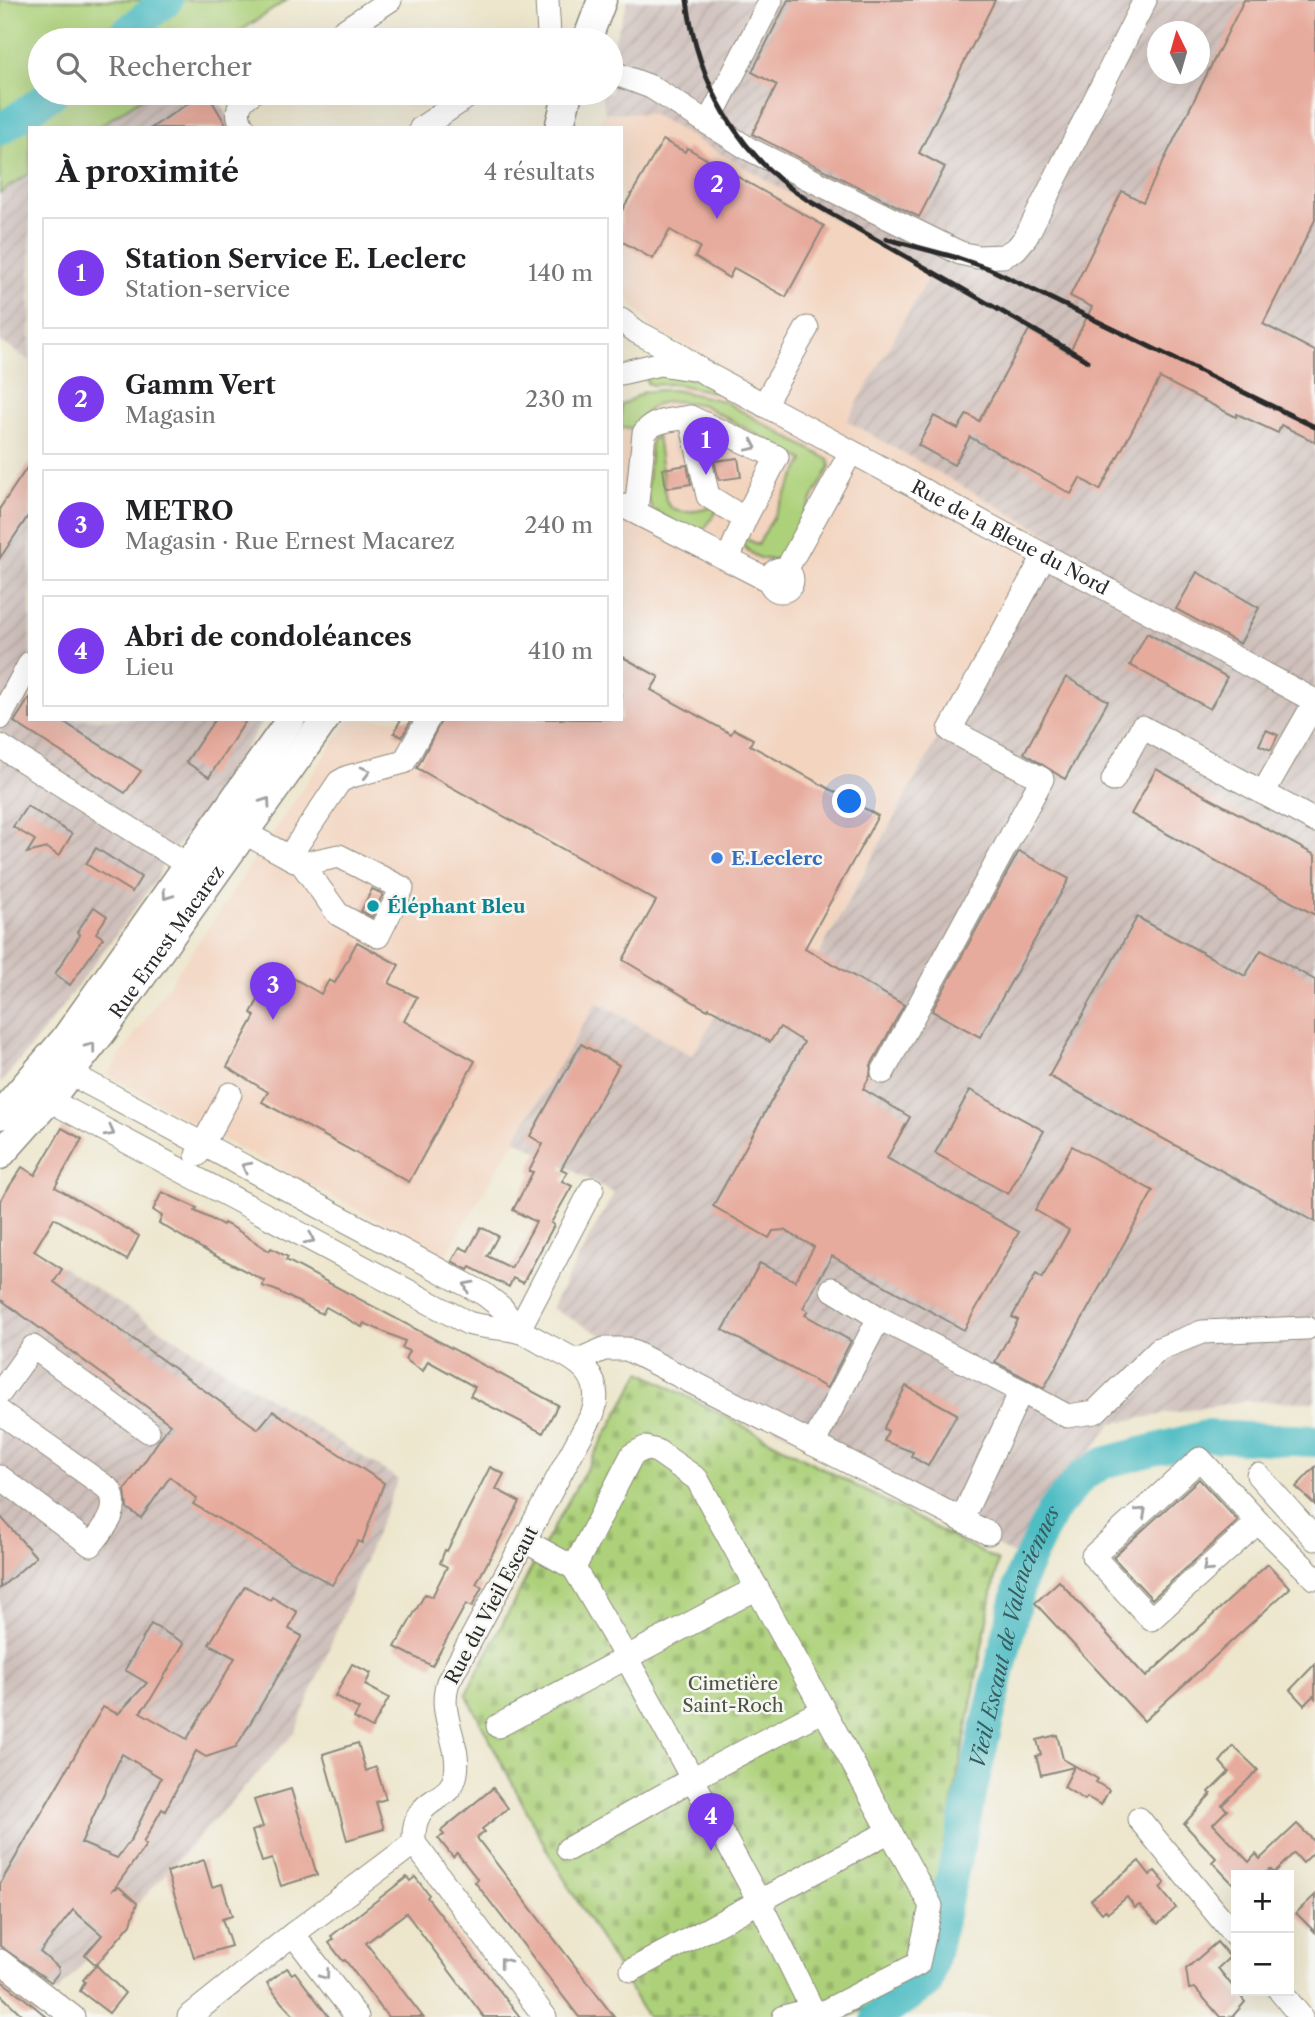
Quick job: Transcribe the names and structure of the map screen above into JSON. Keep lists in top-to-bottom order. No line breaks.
{"streets":{"main road":["Rue Ernest Macarez"],"street":["Rue de la Bleue du Nord","Rue du Vieil Escaut"]},"water":["Vieil Escaut de Valenciennes"],"parks":["Cimetière Saint-Roch"],"places":["E.Leclerc","Éléphant Bleu"],"north":"top","page":{"search":"Rechercher","heading":["À proximité","4 résultats"],"pins":["2","1","3","4"],"list":[{"mark":"1","name":"Station Service E. Leclerc","note":"Station-service","value":"140 m"},{"mark":"2","name":"Gamm Vert","note":"Magasin","value":"230 m"},{"mark":"3","name":"METRO","note":"Magasin · Rue Ernest Macarez","value":"240 m"},{"mark":"4","name":"Abri de condoléances","note":"Lieu","value":"410 m"}],"map_buttons":["+","−"]}}
